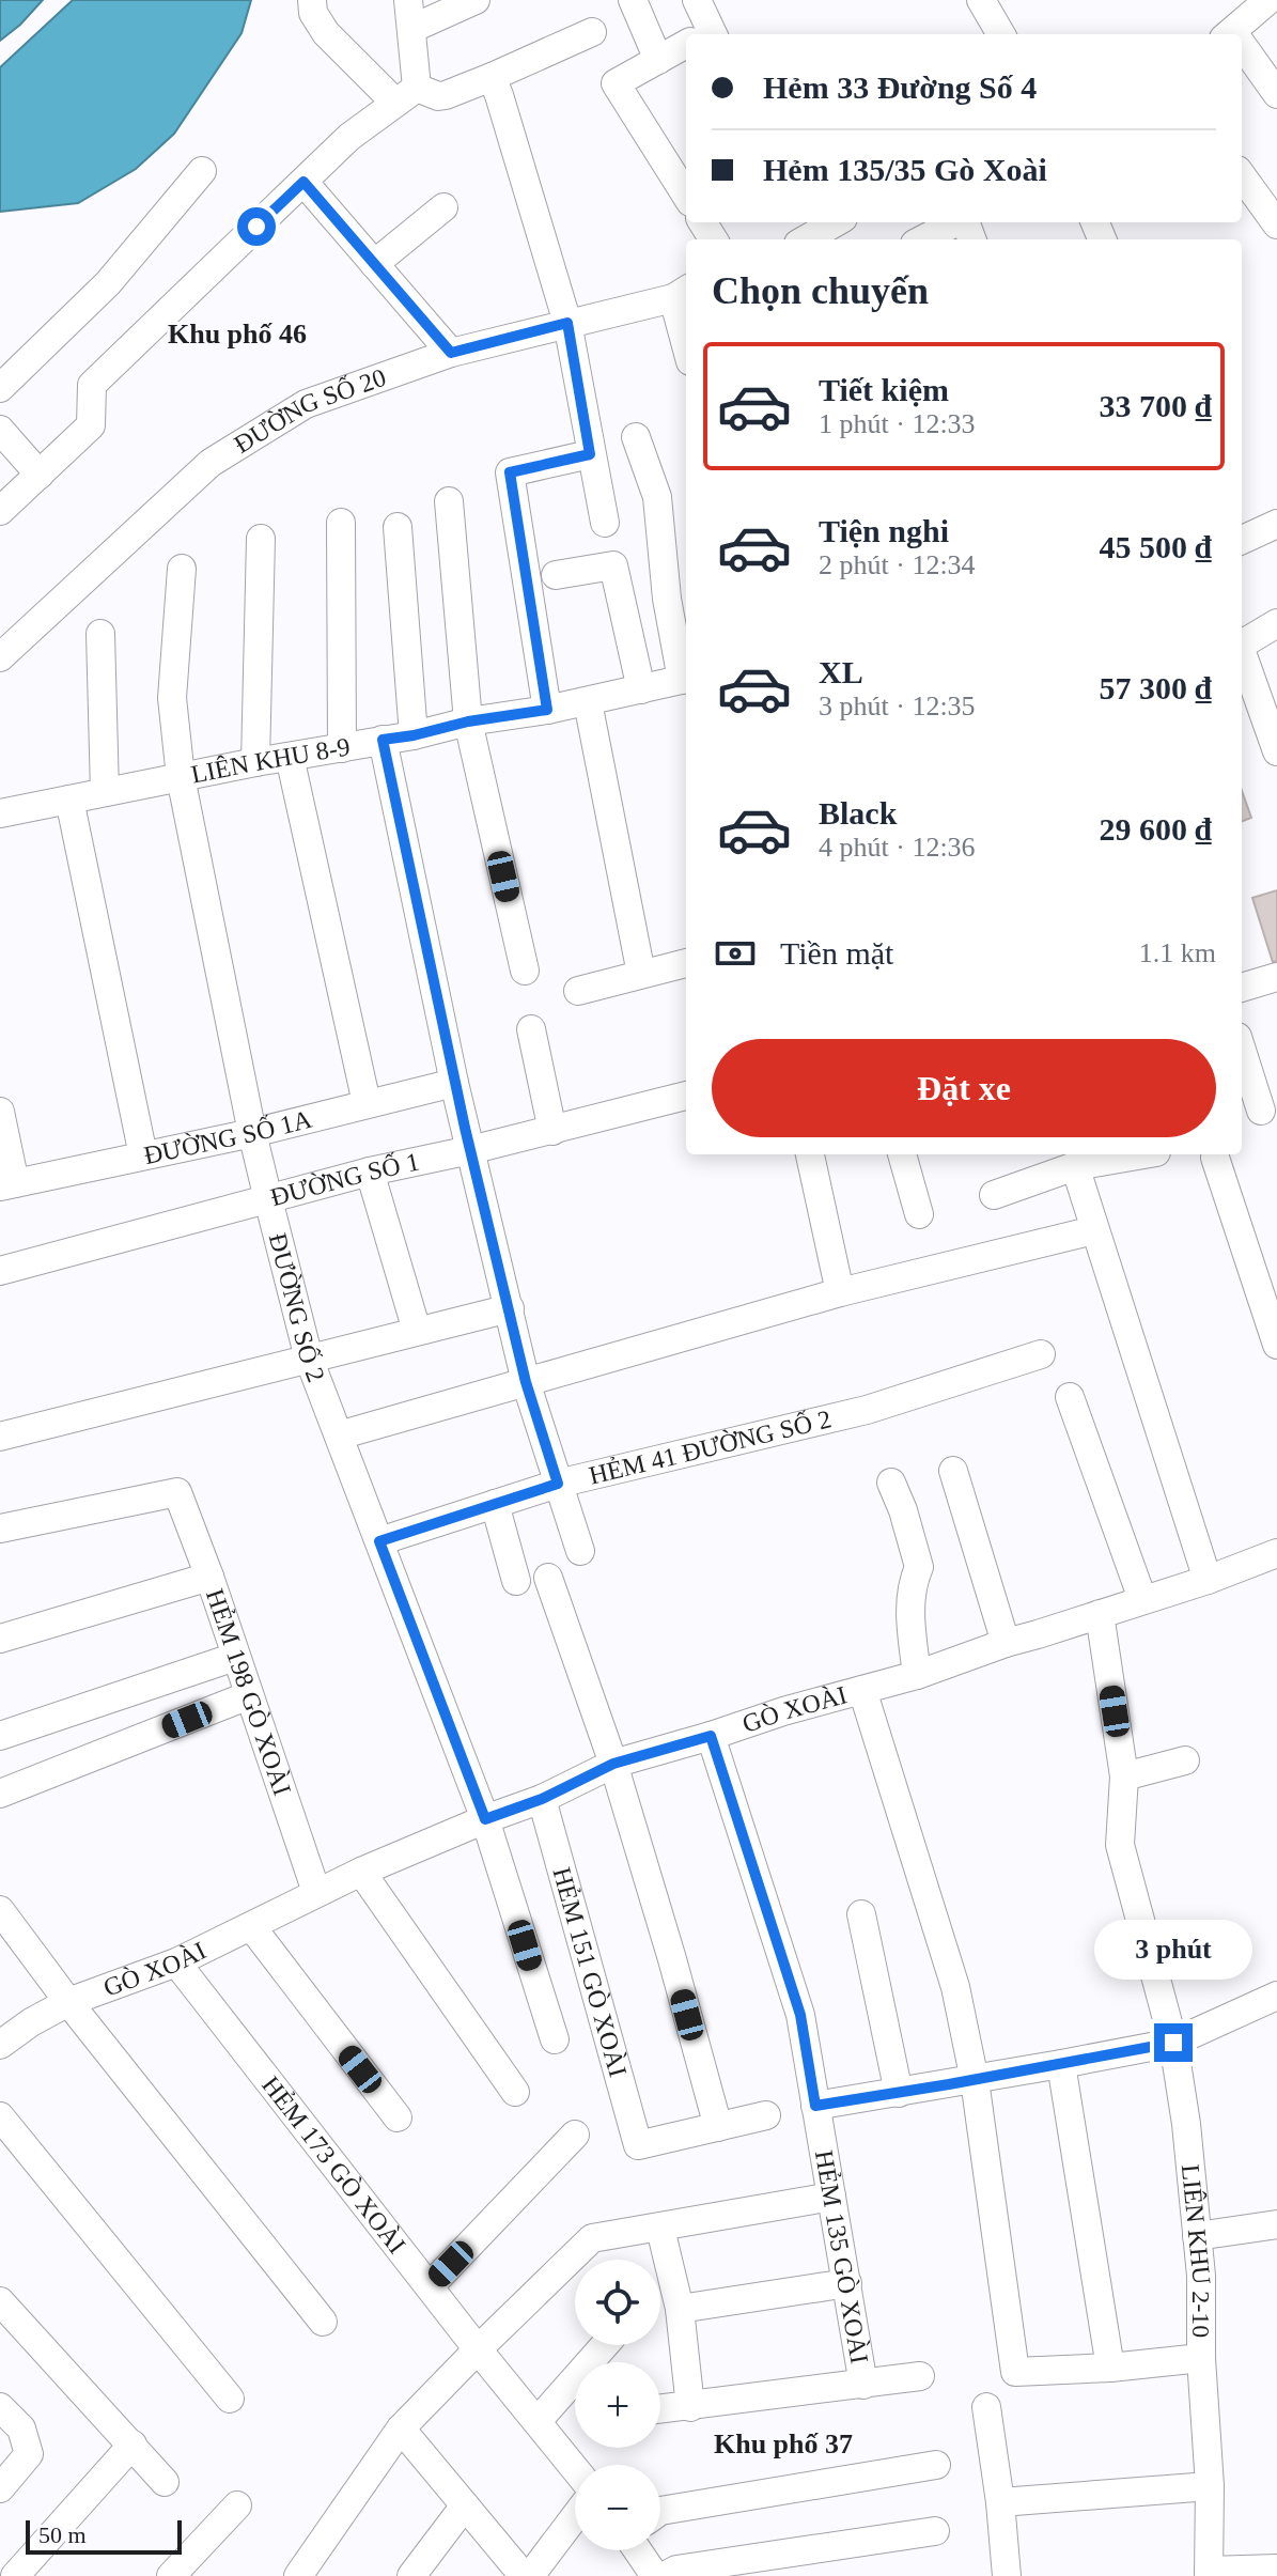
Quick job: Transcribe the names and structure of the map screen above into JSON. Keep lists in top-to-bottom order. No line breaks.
{"streets":{"street":["ĐƯỜNG SỐ 20","LIÊN KHU 8-9","ĐƯỜNG SỐ 1A","ĐƯỜNG SỐ 1","ĐƯỜNG SỐ 2","HẺM 41 ĐƯỜNG SỐ 2","HẺM 198 GÒ XOÀI","GÒ XOÀI","HẺM 151 GÒ XOÀI","HẺM 173 GÒ XOÀI","LIÊN KHU 2-10","HẺM 135 GÒ XOÀI"]},"crossings":[["LIÊN KHU 8-9","ĐƯỜNG SỐ 2"],["ĐƯỜNG SỐ 1A","ĐƯỜNG SỐ 2"],["ĐƯỜNG SỐ 1","ĐƯỜNG SỐ 2"],["ĐƯỜNG SỐ 2","HẺM 41 ĐƯỜNG SỐ 2"],["ĐƯỜNG SỐ 2","GÒ XOÀI"],["HẺM 198 GÒ XOÀI","GÒ XOÀI"],["GÒ XOÀI","HẺM 151 GÒ XOÀI"],["GÒ XOÀI","HẺM 173 GÒ XOÀI"],["GÒ XOÀI","LIÊN KHU 2-10"],["GÒ XOÀI","HẺM 135 GÒ XOÀI"]],"districts":["Khu phố 46","Khu phố 37"],"scale_bar":"50 m","page":{"banner":["Hẻm 33 Đường Số 4","Hẻm 135/35 Gò Xoài"],"heading":"Chọn chuyến","list":[{"name":"Tiết kiệm","note":"1 phút · 12:33","value":"33 700 ₫"},{"name":"Tiện nghi","note":"2 phút · 12:34","value":"45 500 ₫"},{"name":"XL","note":"3 phút · 12:35","value":"57 300 ₫"},{"name":"Black","note":"4 phút · 12:36","value":"29 600 ₫"}],"pay":["Tiền mặt","1.1 km"],"buttons":"Đặt xe","bubble":"3 phút","map_buttons":["+","−"],"scale":"50 m"}}
